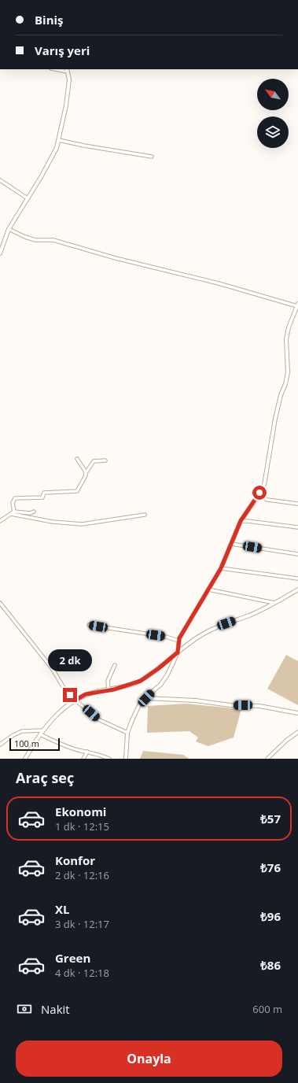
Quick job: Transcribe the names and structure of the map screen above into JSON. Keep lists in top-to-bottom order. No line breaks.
{"scale_bar":"100 m","north":"top left","page":{"banner":["Biniş","Varış yeri"],"bubble":"2 dk","scale":"100 m","heading":"Araç seç","list":[{"name":"Ekonomi","note":"1 dk · 12:15","value":"₺57"},{"name":"Konfor","note":"2 dk · 12:16","value":"₺76"},{"name":"XL","note":"3 dk · 12:17","value":"₺96"},{"name":"Green","note":"4 dk · 12:18","value":"₺86"}],"pay":["Nakit","600 m"],"buttons":"Onayla"}}
